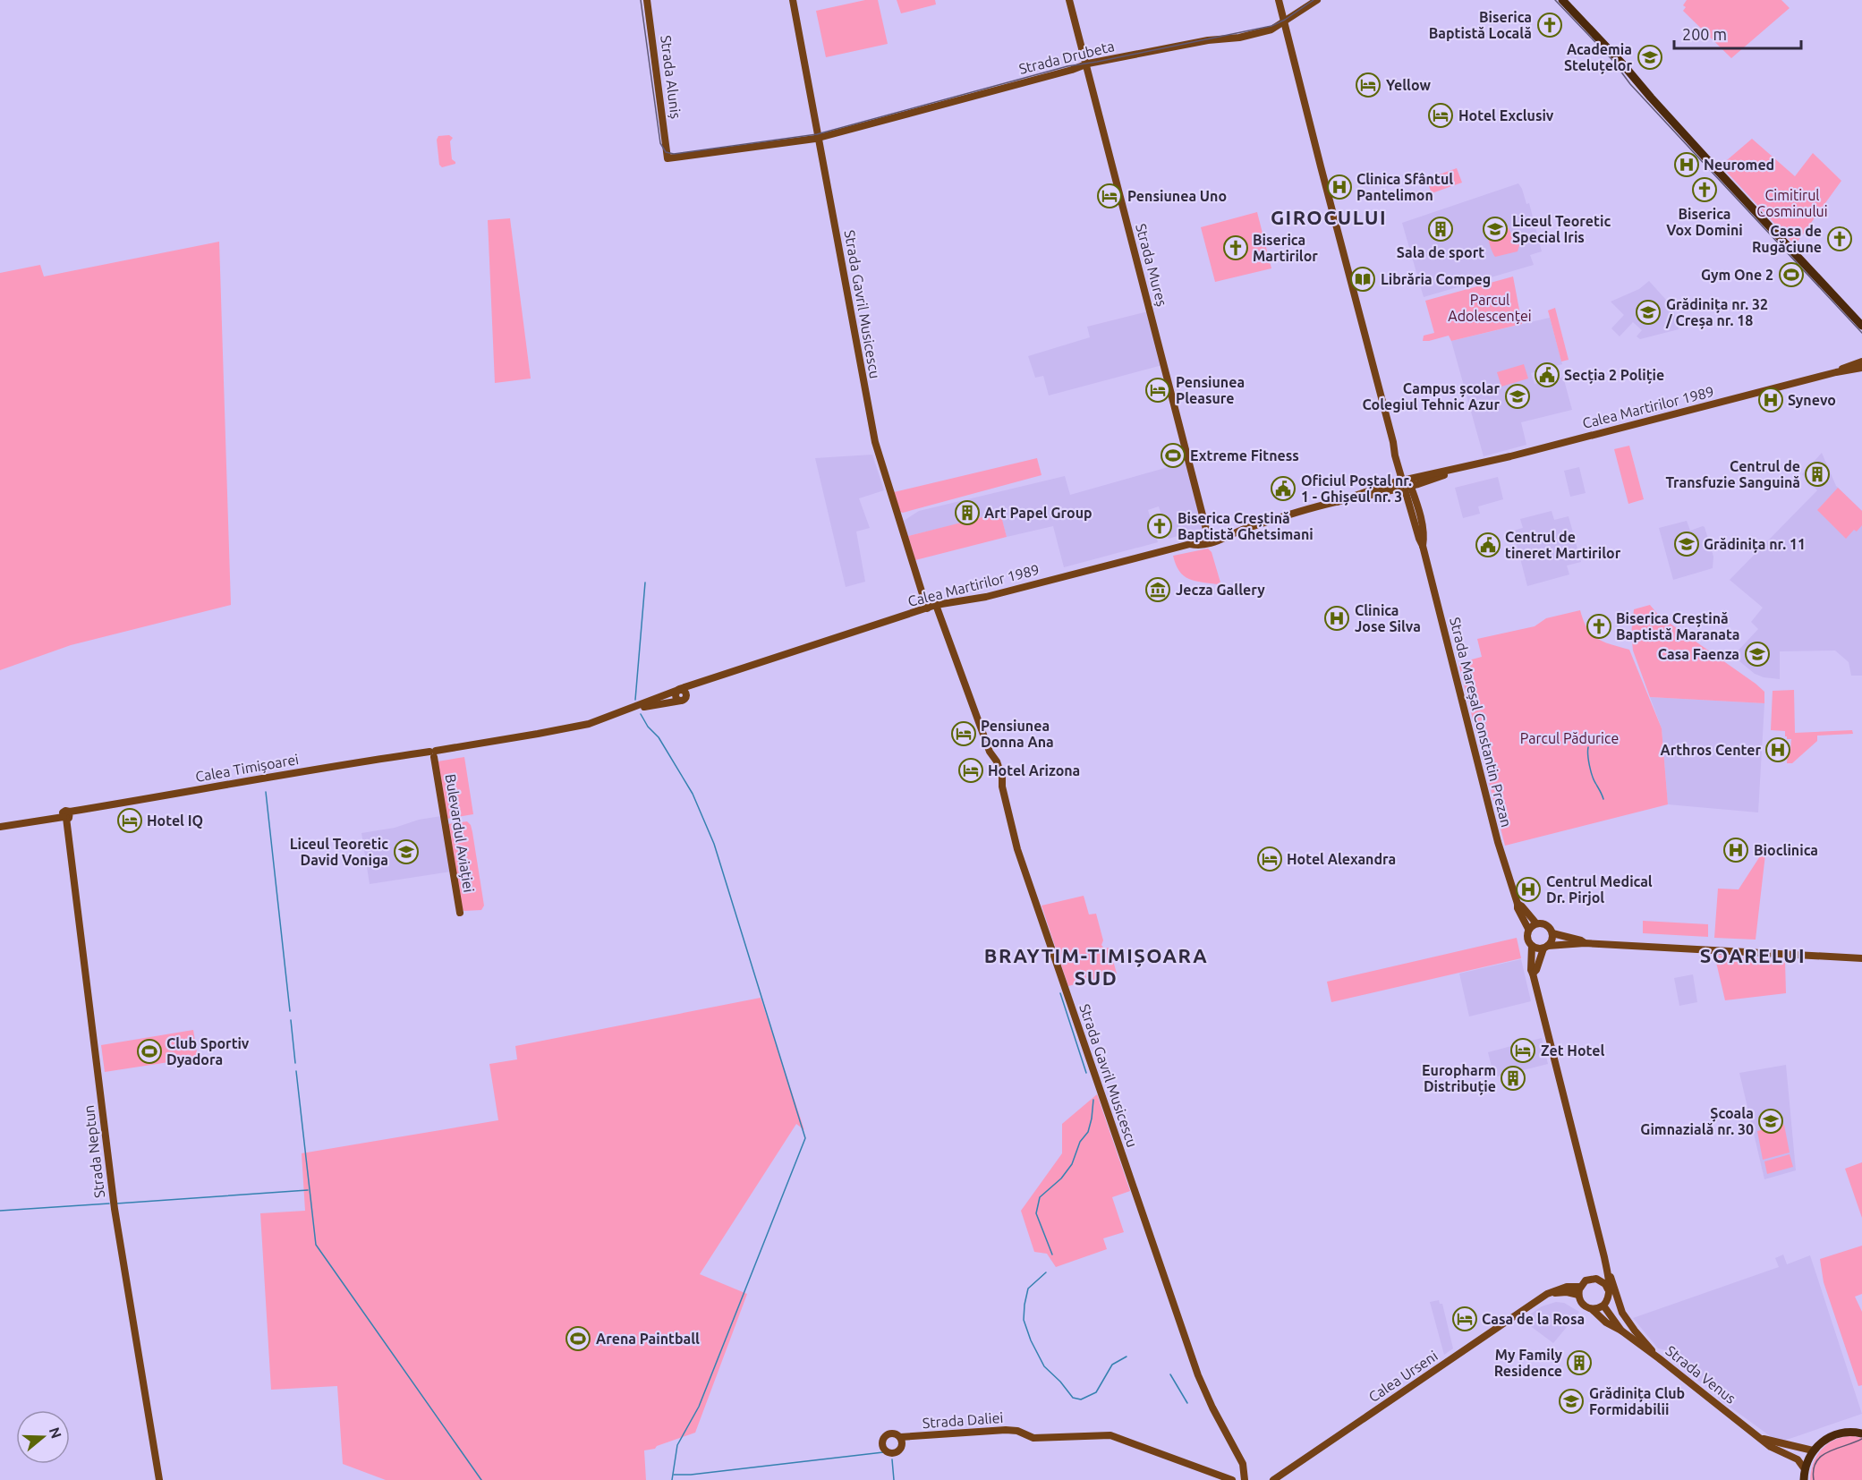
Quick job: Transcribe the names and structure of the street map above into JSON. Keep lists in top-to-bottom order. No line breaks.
{"streets":{"street":["Strada Drubeta","Strada Aluniș","Strada Mureș","Strada Gavril Musicescu","Calea Martirilor 1989","Strada Mareșal Constantin Prezan","Calea Timișoarei","Bulevardul Aviației","Strada Neptun","Strada Venus","Calea Urseni","Strada Daliei"]},"crossings":[["Strada Drubeta","Strada Aluniș"],["Strada Drubeta","Strada Mureș"],["Strada Drubeta","Strada Gavril Musicescu"],["Strada Drubeta","Strada Mareșal Constantin Prezan"],["Strada Mureș","Calea Martirilor 1989"],["Strada Gavril Musicescu","Calea Martirilor 1989"],["Calea Martirilor 1989","Strada Mareșal Constantin Prezan"],["Calea Martirilor 1989","Calea Timișoarei"],["Calea Timișoarei","Bulevardul Aviației"],["Calea Timișoarei","Strada Neptun"],["Strada Venus","Calea Urseni"]],"districts":["GIROCULUI","BRAYTIM-TIMIȘOARA SUD","SOARELUI"],"parks":["Cimitirul Cosminului","Parcul Adolescenței","Parcul Pădurice"],"places":{"church":["Biserica Baptistă Locală","Biserica Vox Domini","Casa de Rugăciune","Biserica Martirilor","Biserica Creștină Baptistă Ghetsimani","Biserica Creștină Baptistă Maranata"],"school or university":["Academia Steluțelor","Liceul Teoretic Special Iris","Grădinița nr. 32 / Creșa nr. 18","Campus școlar Colegiul Tehnic Azur","Grădinița nr. 11","Casa Faenza","Liceul Teoretic David Voniga","Școala Gimnazială nr. 30","Grădinița Club Formidabilii"],"hotel":["Yellow","Hotel Exclusiv","Pensiunea Uno","Pensiunea Pleasure","Pensiunea Donna Ana","Hotel Arizona","Hotel IQ","Hotel Alexandra","Zet Hotel","Casa de la Rosa"],"hospital":["Neuromed","Clinica Sfântul Pantelimon","Synevo","Clinica Jose Silva","Arthros Center","Bioclinica","Centrul Medical Dr. Pirjol"],"building":["Sala de sport","Centrul de Transfuzie Sanguină","Art Papel Group","Europharm Distribuție","My Family Residence"],"sports":["Gym One 2","Extreme Fitness","Club Sportiv Dyadora","Arena Paintball"],"library":["Librăria Compeg"],"public building":["Secția 2 Poliție","Oficiul Poștal nr. 1 - Ghișeul nr. 3","Centrul de tineret Martirilor"],"museum":["Jecza Gallery"]},"scale_bar":"200 m","north":"right"}
